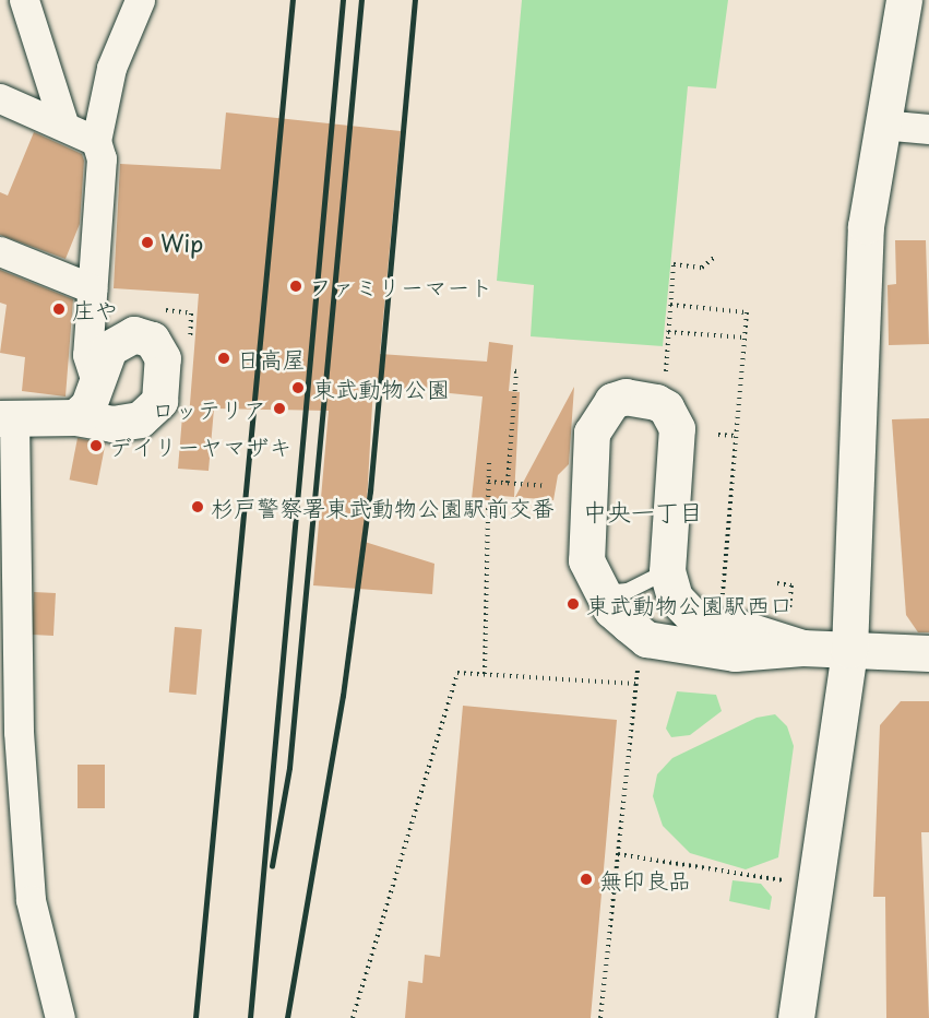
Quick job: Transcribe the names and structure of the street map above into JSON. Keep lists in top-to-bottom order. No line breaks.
{"districts":["中央一丁目"],"places":["Wip","ファミリーマート","庄や","日高屋","東武動物公園","ロッテリア","デイリーヤマザキ","杉戸警察署東武動物公園駅前交番","東武動物公園駅西口","無印良品"]}
